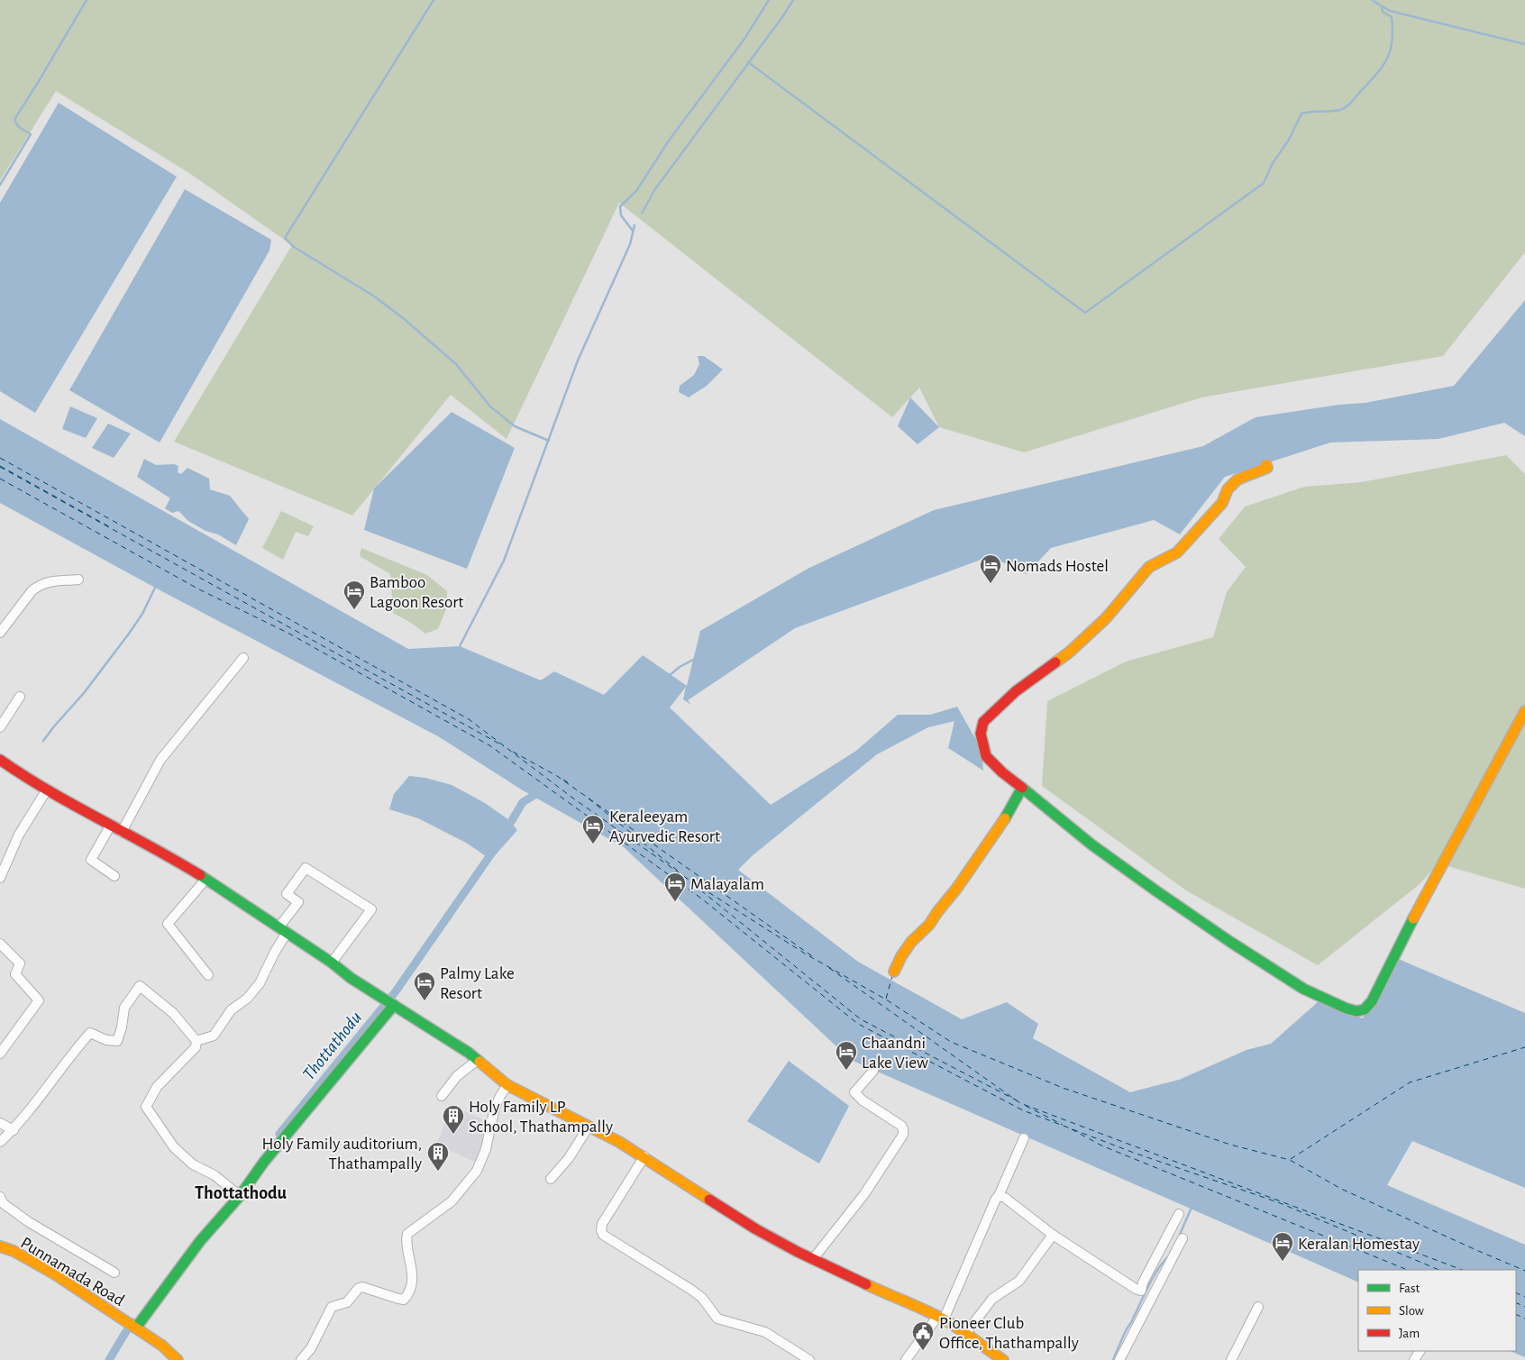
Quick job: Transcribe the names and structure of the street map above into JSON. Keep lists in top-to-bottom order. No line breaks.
{"streets":{"street":["Punnamada Road"]},"districts":["Thottathodu"],"water":["Thottathodu"],"places":{"hotel":["Nomads Hostel","Bamboo Lagoon Resort","Keraleeyam Ayurvedic Resort","Malayalam","Palmy Lake Resort","Chaandni Lake View","Keralan Homestay"],"building":["Holy Family LP School, Thathampally","Holy Family auditorium, Thathampally"],"public building":["Pioneer Club Office, Thathampally"]},"legend":["Fast","Slow","Jam"]}
